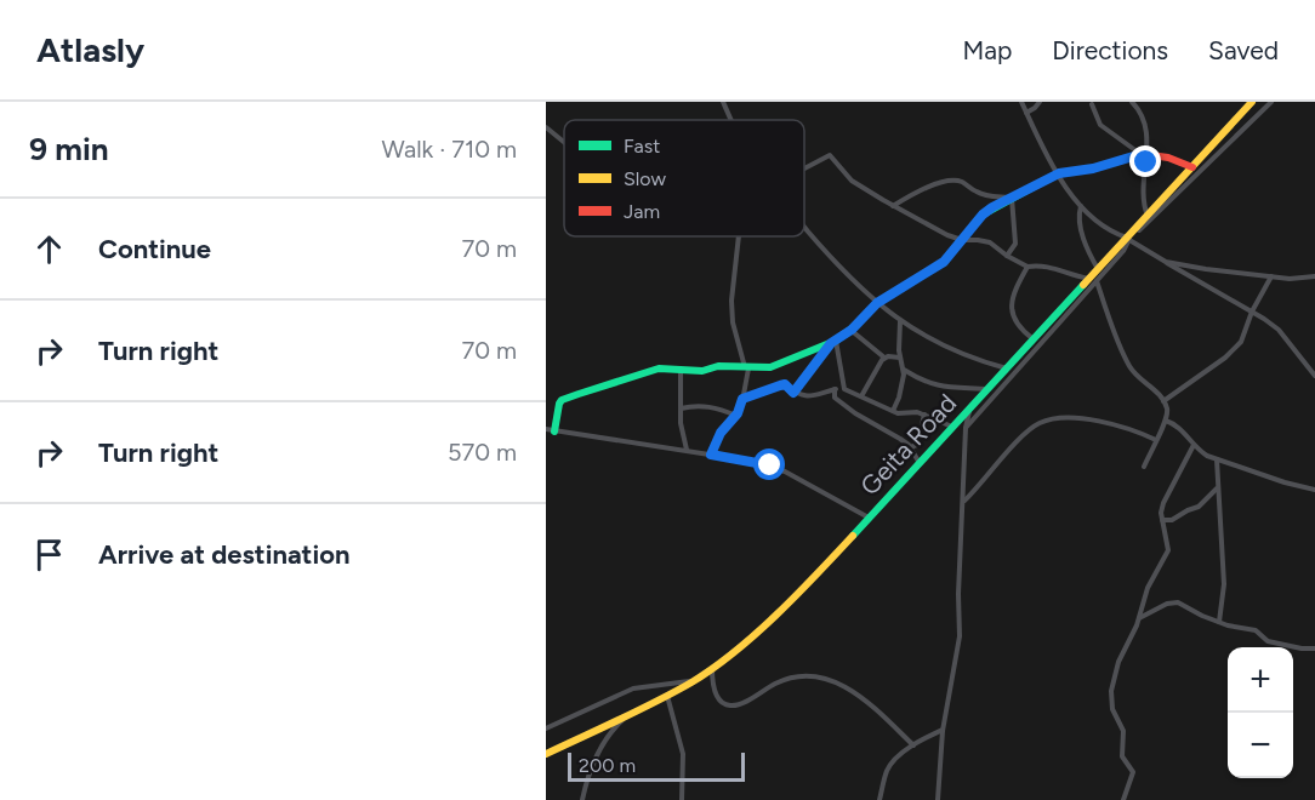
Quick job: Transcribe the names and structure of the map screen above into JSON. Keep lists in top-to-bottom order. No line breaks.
{"streets":{"main road":["Geita Road"]},"legend":["Fast","Slow","Jam"],"scale_bar":"200 m","page":{"header":"Atlasly","nav":["Map","Directions","Saved"],"heading":["9 min","Walk · 710 m"],"list":[["Continue","70 m"],["Turn right","70 m"],["Turn right","570 m"],"Arrive at destination"],"map_buttons":["+","−"],"scale":"200 m"}}
